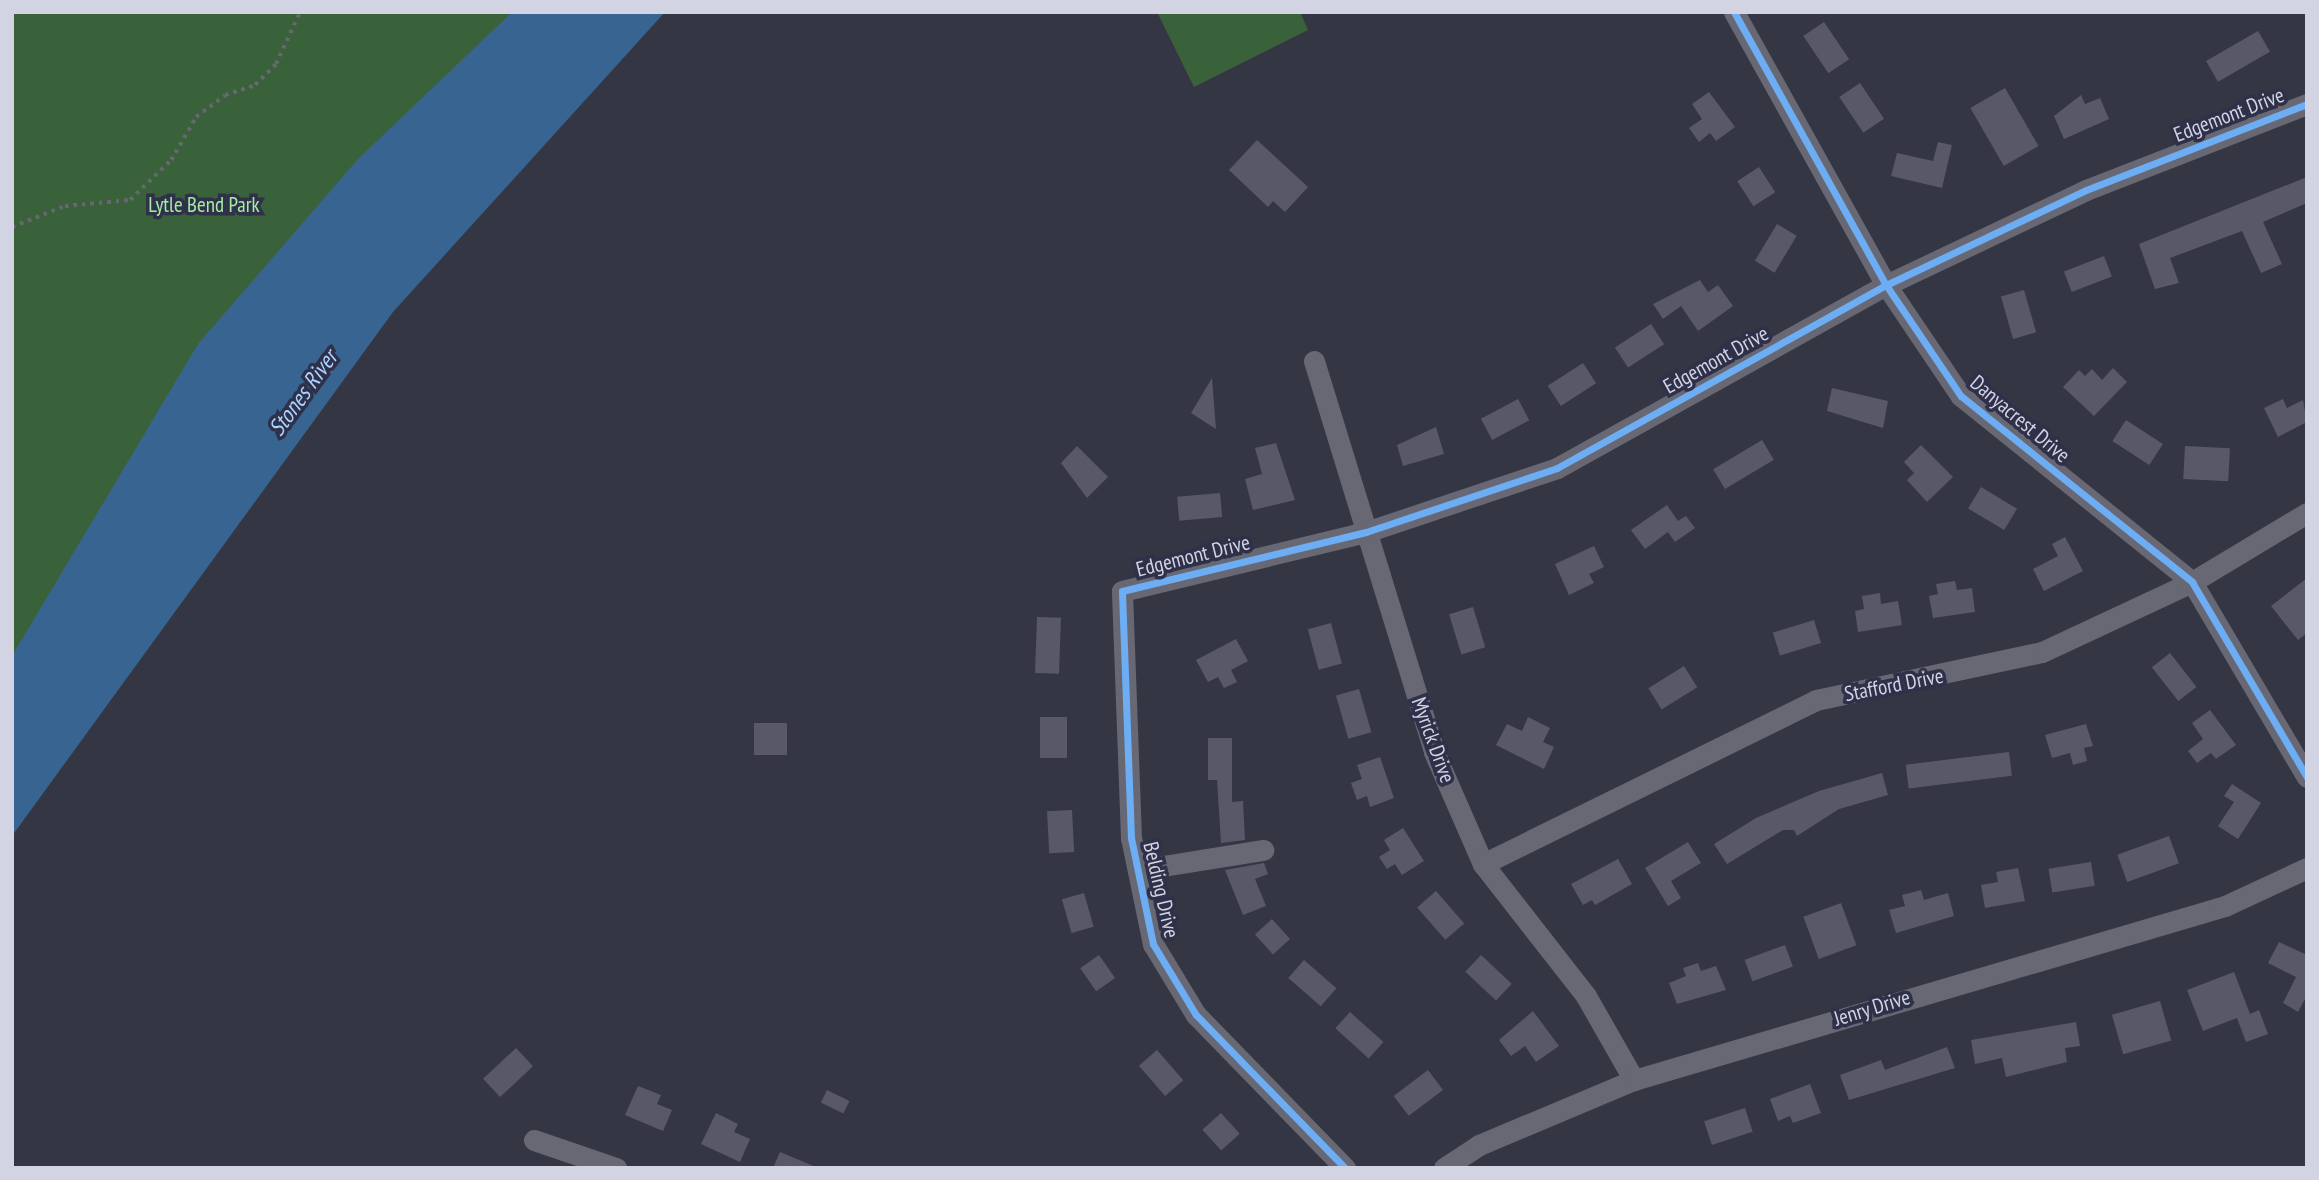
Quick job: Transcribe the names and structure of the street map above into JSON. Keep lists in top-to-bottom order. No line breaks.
{"streets":{"street":["Edgemont Drive","Danyacrest Drive","Stafford Drive","Myrick Drive","Belding Drive","Jenry Drive"]},"crossings":[["Edgemont Drive","Danyacrest Drive"],["Edgemont Drive","Myrick Drive"],["Edgemont Drive","Belding Drive"],["Danyacrest Drive","Stafford Drive"],["Stafford Drive","Myrick Drive"],["Myrick Drive","Jenry Drive"]],"water":["Stones River"],"parks":["Lytle Bend Park"]}
